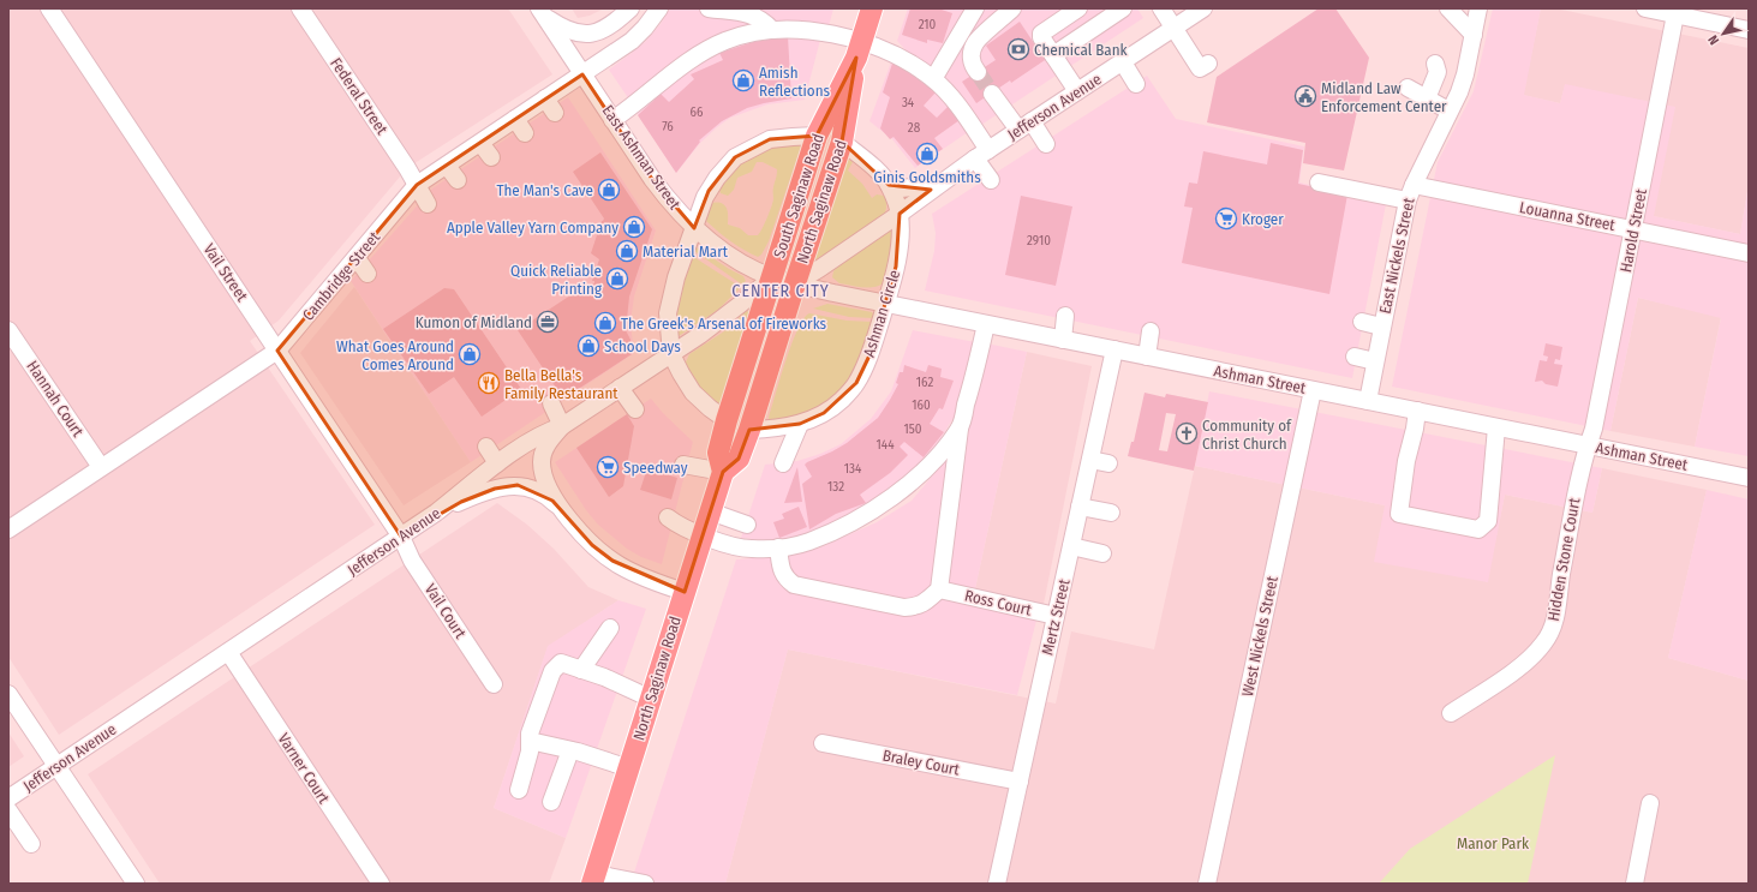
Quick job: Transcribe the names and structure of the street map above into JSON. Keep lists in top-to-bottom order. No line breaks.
{"streets":{"main road":["South Saginaw Road","North Saginaw Road"],"street":["Federal Street","Jefferson Avenue","East Ashman Street","Louanna Street","Harold Street","East Nickels Street","Vail Street","Cambridge Street","Ashman Circle","Ashman Street","Hannah Court","Hidden Stone Court","Ross Court","Vail Court","Mertz Street","West Nickels Street","Braley Court","Varner Court"]},"crossings":[["Federal Street","Cambridge Street"],["Jefferson Avenue","East Ashman Street"],["Jefferson Avenue","South Saginaw Road"],["Jefferson Avenue","North Saginaw Road"],["Jefferson Avenue","Vail Street"],["Jefferson Avenue","Ashman Circle"],["Jefferson Avenue","Ashman Street"],["Jefferson Avenue","Vail Court"],["Jefferson Avenue","Varner Court"],["East Ashman Street","South Saginaw Road"],["East Ashman Street","North Saginaw Road"],["East Ashman Street","Cambridge Street"],["East Ashman Street","Ashman Street"],["South Saginaw Road","North Saginaw Road"],["South Saginaw Road","Ashman Street"],["North Saginaw Road","Ashman Circle"],["North Saginaw Road","Ashman Street"],["Louanna Street","Harold Street"],["Louanna Street","East Nickels Street"],["Harold Street","Ashman Street"],["Harold Street","Hidden Stone Court"],["East Nickels Street","Ashman Street"],["Vail Street","Cambridge Street"],["Vail Street","Vail Court"],["Cambridge Street","Hannah Court"],["Ashman Circle","Ashman Street"],["Ashman Street","Hidden Stone Court"],["Ashman Street","Mertz Street"],["Ashman Street","West Nickels Street"],["Ross Court","Mertz Street"],["Mertz Street","Braley Court"]],"districts":["CENTER CITY"],"parks":["Manor Park"],"places":{"bank":["Chemical Bank"],"shop":["Amish Reflections","Ginis Goldsmiths","The Man's Cave","Apple Valley Yarn Company","Material Mart","Quick Reliable Printing","The Greek's Arsenal of Fireworks","School Days","What Goes Around Comes Around"],"public building":["Midland Law Enforcement Center"],"supermarket":["Kroger","Speedway"],"office":["Kumon of Midland"],"restaurant":["Bella Bella's Family Restaurant"],"church":["Community of Christ Church"]},"house_numbers":["210","34","66","76","28","2910","162","160","150","144","134","132"],"north":"bottom left"}
